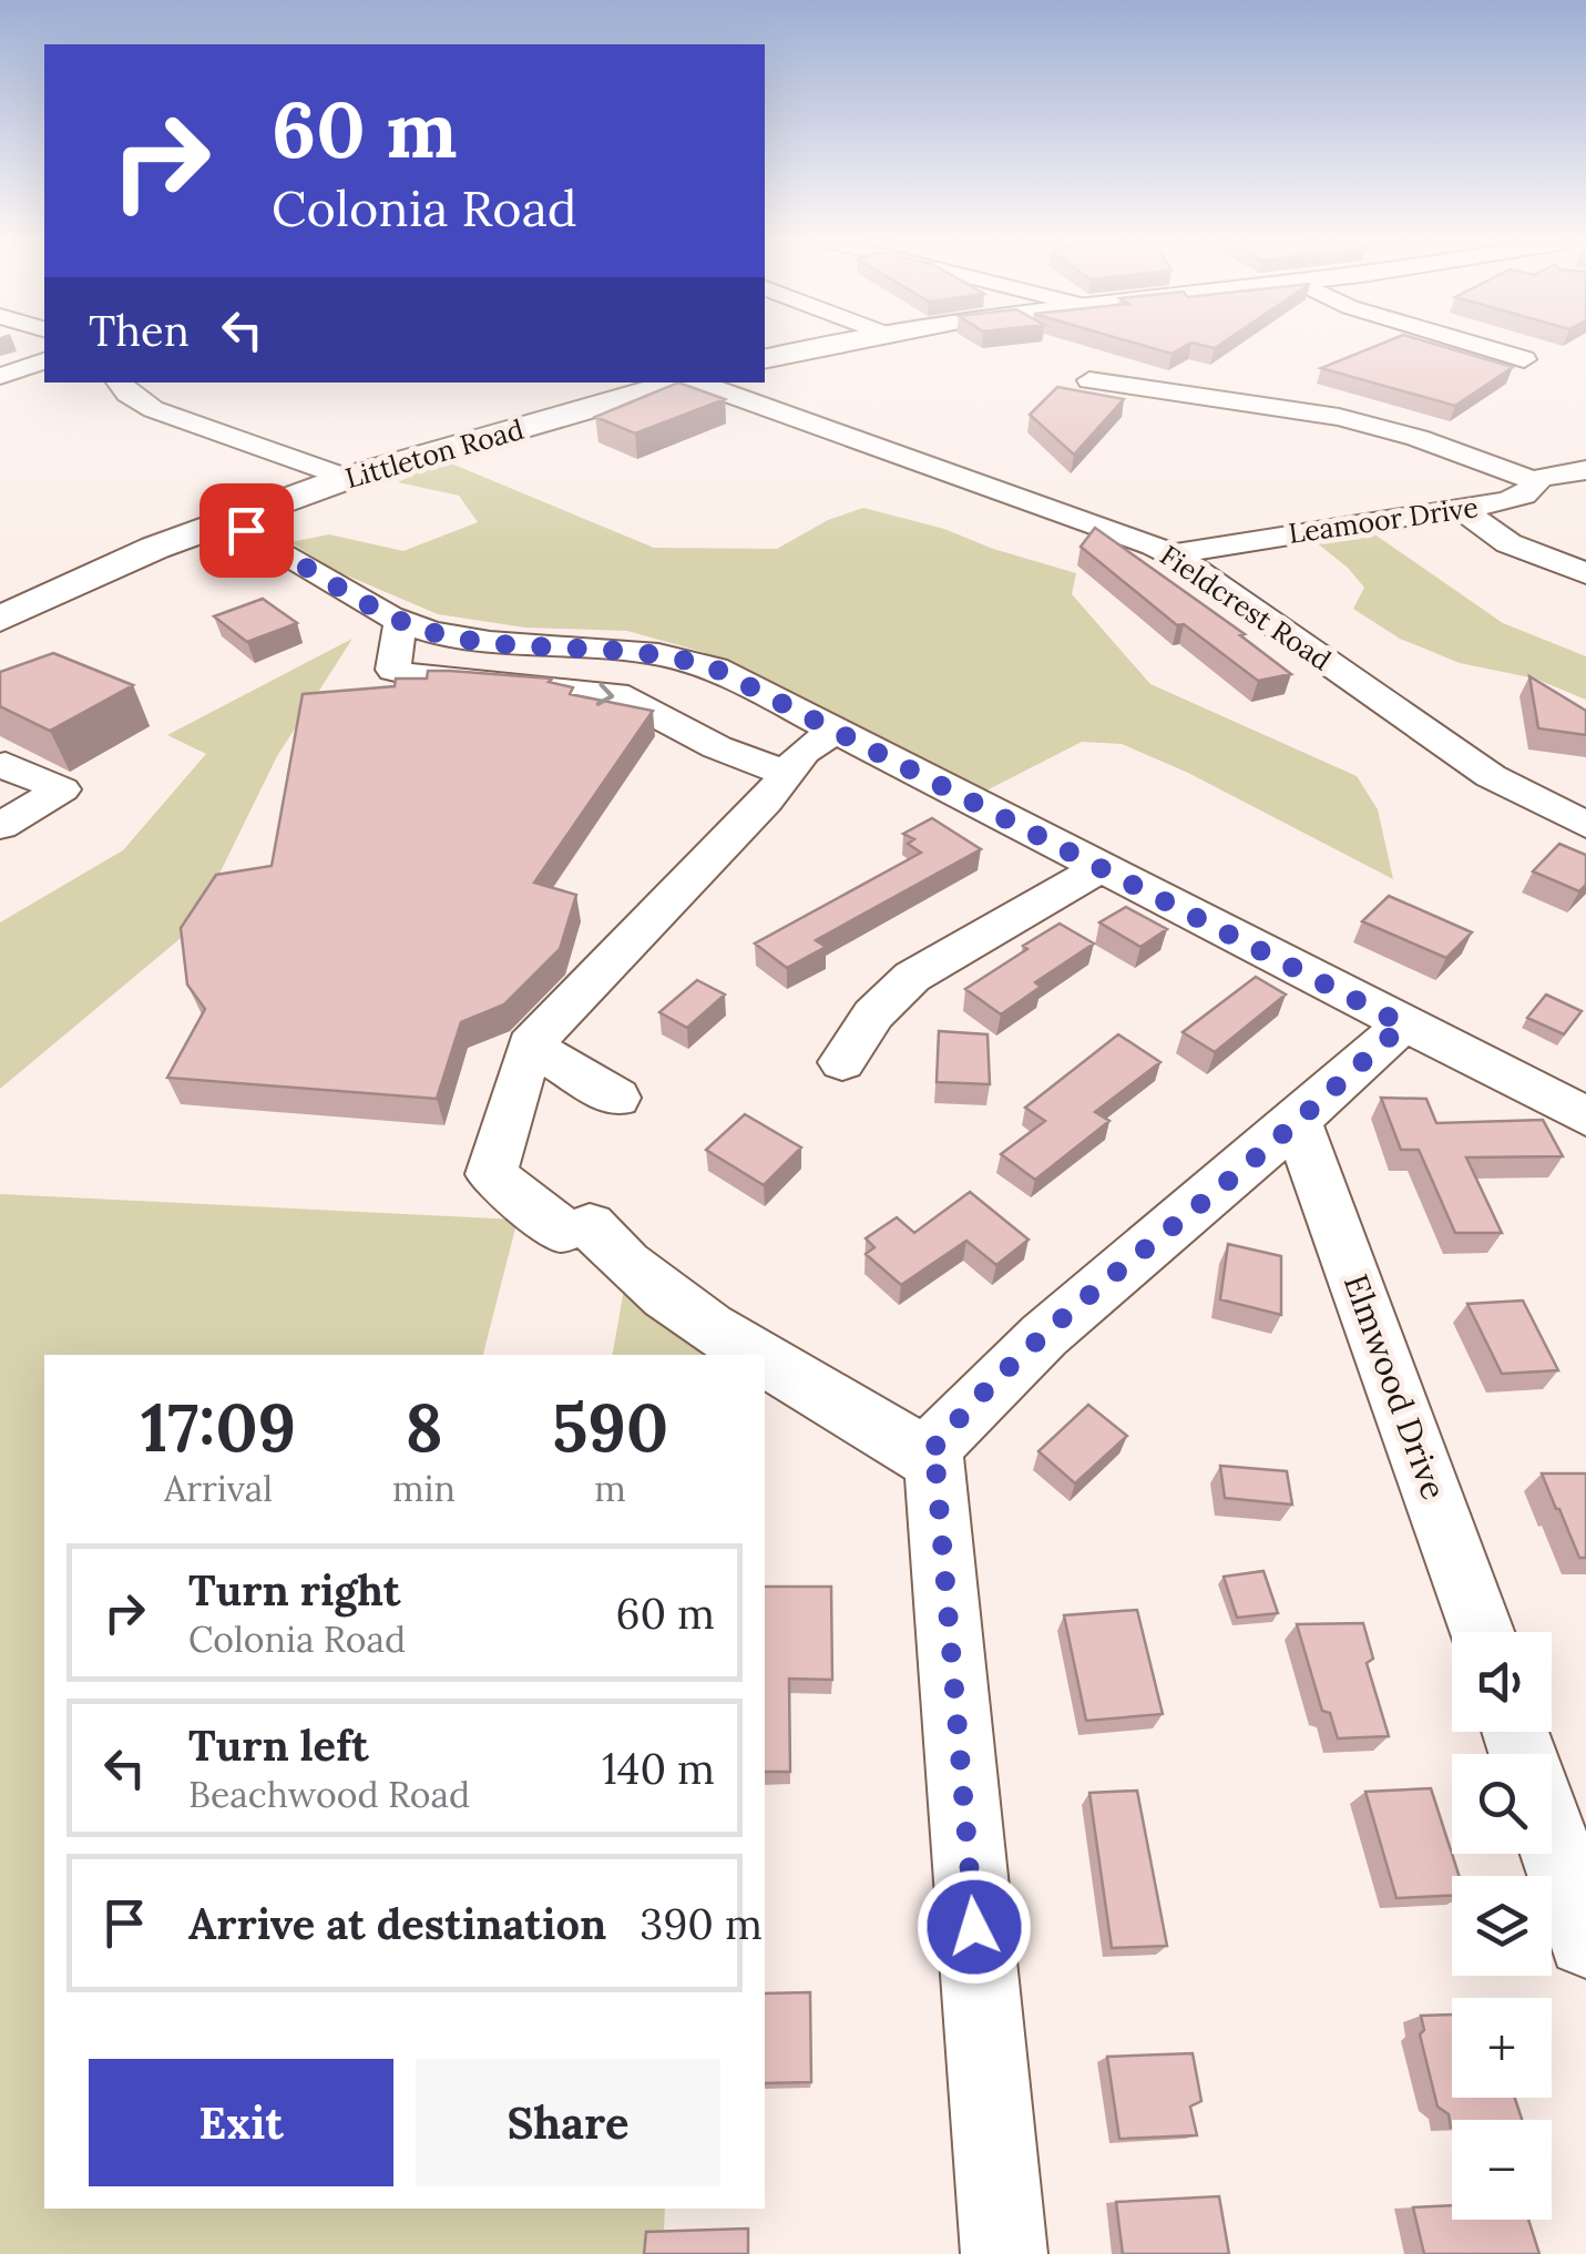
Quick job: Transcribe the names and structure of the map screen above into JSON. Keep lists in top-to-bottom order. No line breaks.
{"streets":{"main road":["Littleton Road"],"street":["Leamoor Drive","Fieldcrest Road","Elmwood Drive"]},"crossings":[["Littleton Road","Fieldcrest Road"],["Leamoor Drive","Fieldcrest Road"]],"page":{"turn":["60 m","Colonia Road"],"then":"Then","eta":["17:09","Arrival","8","min","590","m"],"list":[{"name":"Turn right","note":"Colonia Road","value":"60 m"},{"name":"Turn left","note":"Beachwood Road","value":"140 m"},{"name":"Arrive at destination","value":"390 m"}],"map_buttons":["+","−"],"buttons":["Exit","Share"]}}
